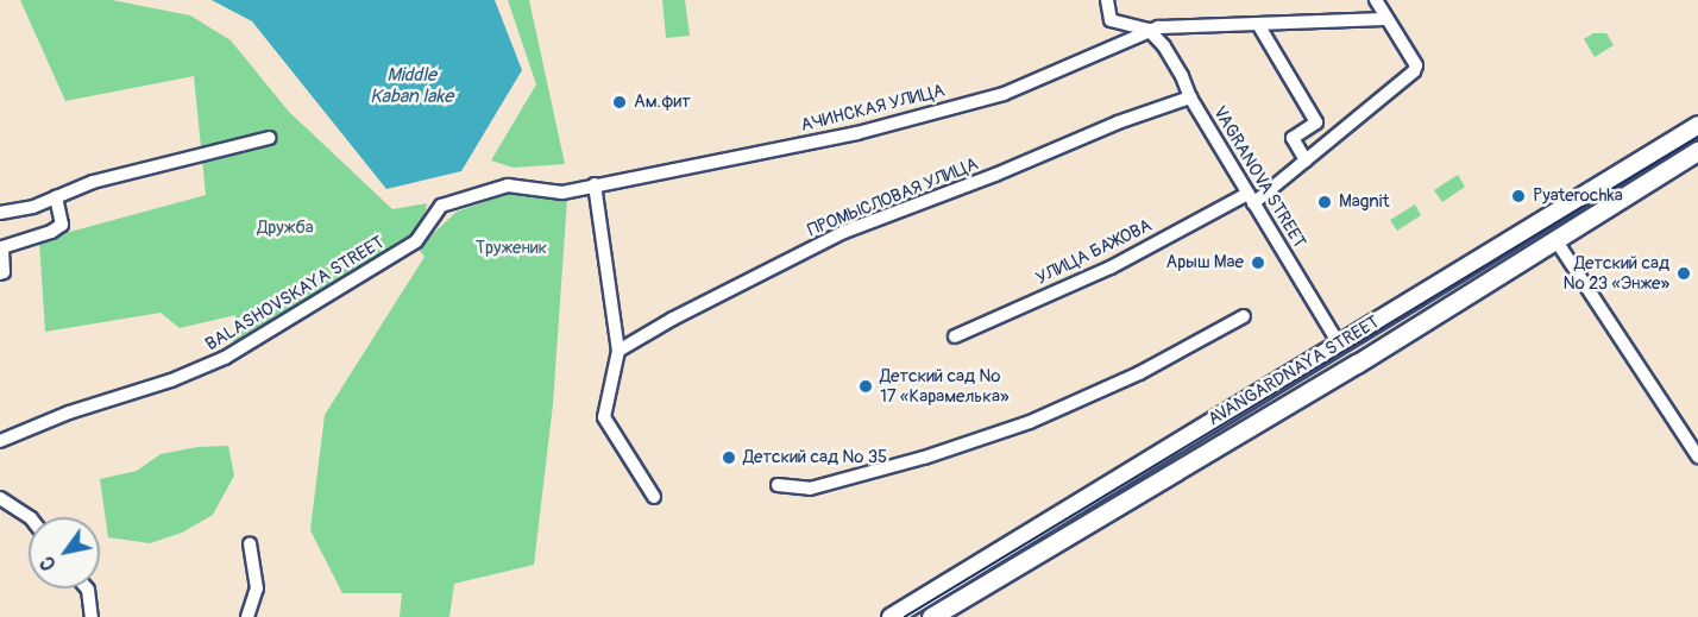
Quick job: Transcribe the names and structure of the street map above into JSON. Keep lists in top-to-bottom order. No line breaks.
{"streets":{"main road":["AVANGARDNAYA STREET"],"street":["АЧИНСКАЯ УЛИЦА","VAGRANOVA STREET","ПРОМЫСЛОВАЯ УЛИЦА","УЛИЦА БАЖОВА","BALASHOVSKAYA STREET"]},"crossings":[["АЧИНСКАЯ УЛИЦА","VAGRANOVA STREET"],["АЧИНСКАЯ УЛИЦА","BALASHOVSKAYA STREET"],["VAGRANOVA STREET","ПРОМЫСЛОВАЯ УЛИЦА"],["VAGRANOVA STREET","УЛИЦА БАЖОВА"],["VAGRANOVA STREET","AVANGARDNAYA STREET"]],"water":["Middle Kaban lake"],"parks":["Дружба","Труженик"],"places":["Ам.фит","Pyaterochka","Magnit","Арыш Мае","Детский сад № 23 «Энже»","Детский сад № 17 «Карамелька»","Детский сад № 35"],"north":"bottom left"}
